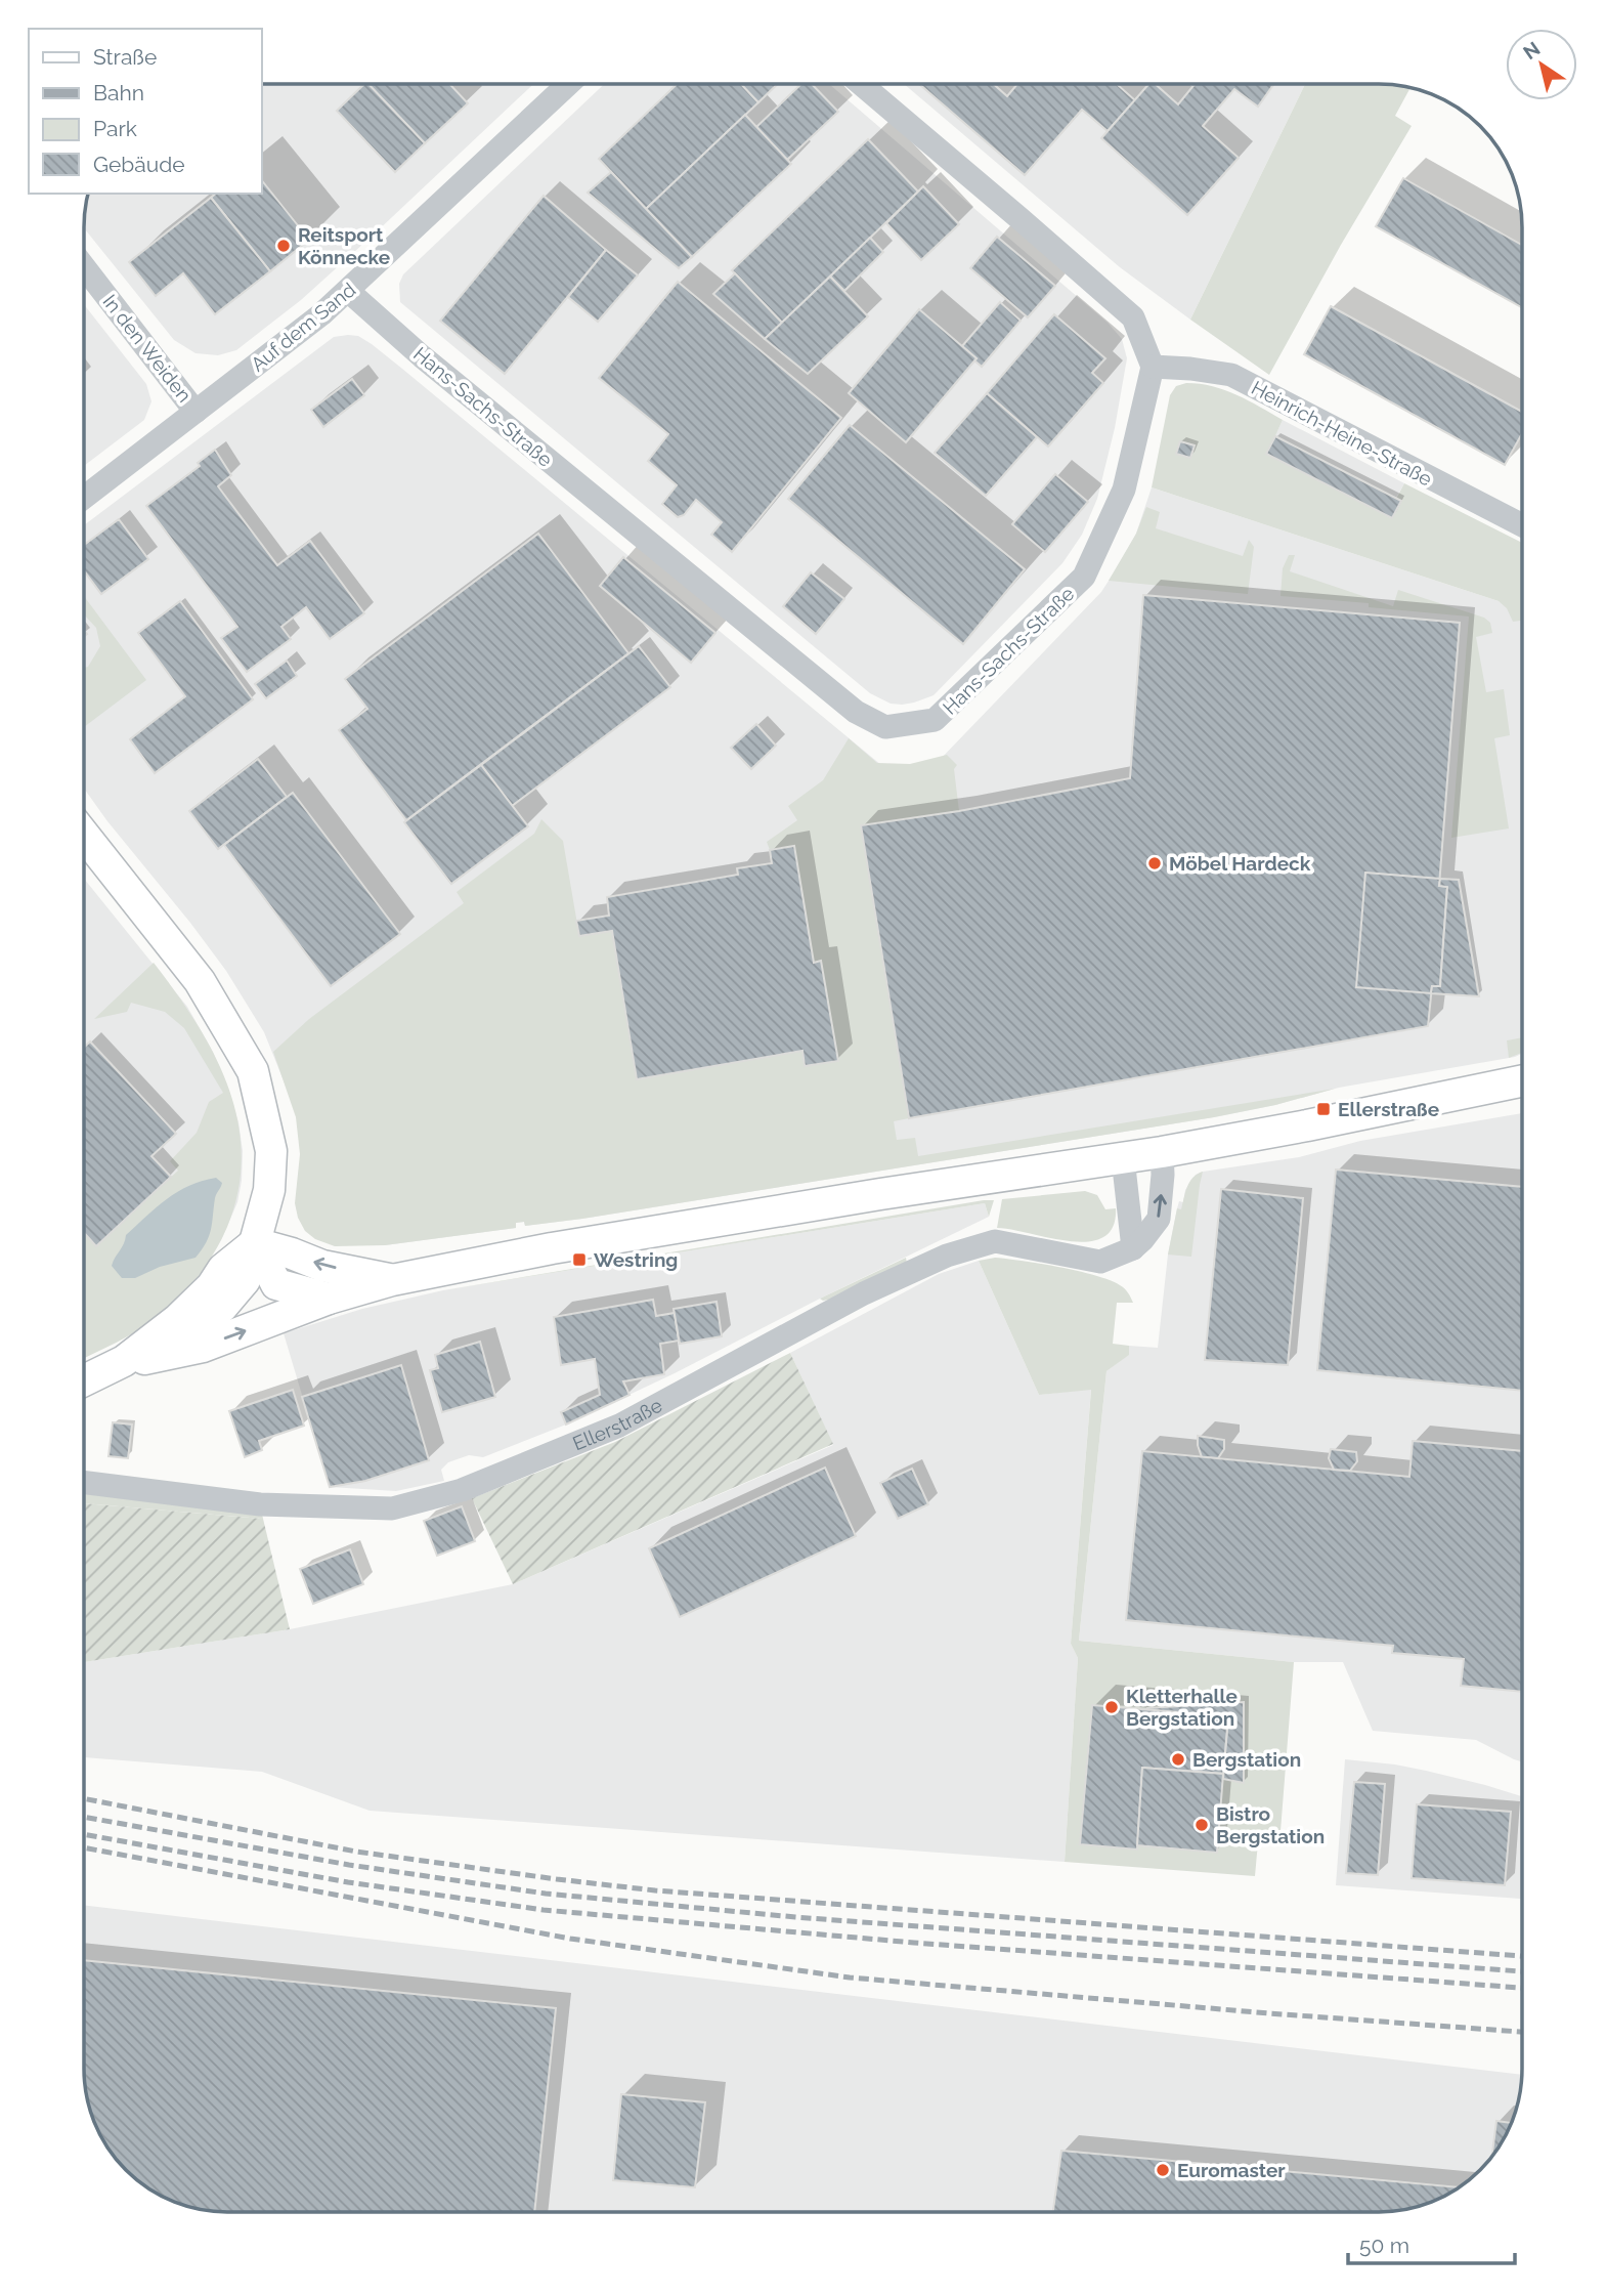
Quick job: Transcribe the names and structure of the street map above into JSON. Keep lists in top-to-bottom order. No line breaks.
{"streets":{"street":["Auf dem Sand","In den Weiden","Hans-Sachs-Straße","Heinrich-Heine-Straße","Ellerstraße"]},"crossings":[["Auf dem Sand","In den Weiden"],["Auf dem Sand","Hans-Sachs-Straße"],["Hans-Sachs-Straße","Heinrich-Heine-Straße"]],"places":{"other":["Reitsport Könnecke","Möbel Hardeck","Kletterhalle Bergstation","Bergstation","Bistro Bergstation","Euromaster"],"transit":["Ellerstraße","Westring"]},"legend":["Straße","Bahn","Park","Gebäude"],"scale_bar":"50 m","north":"top left"}
